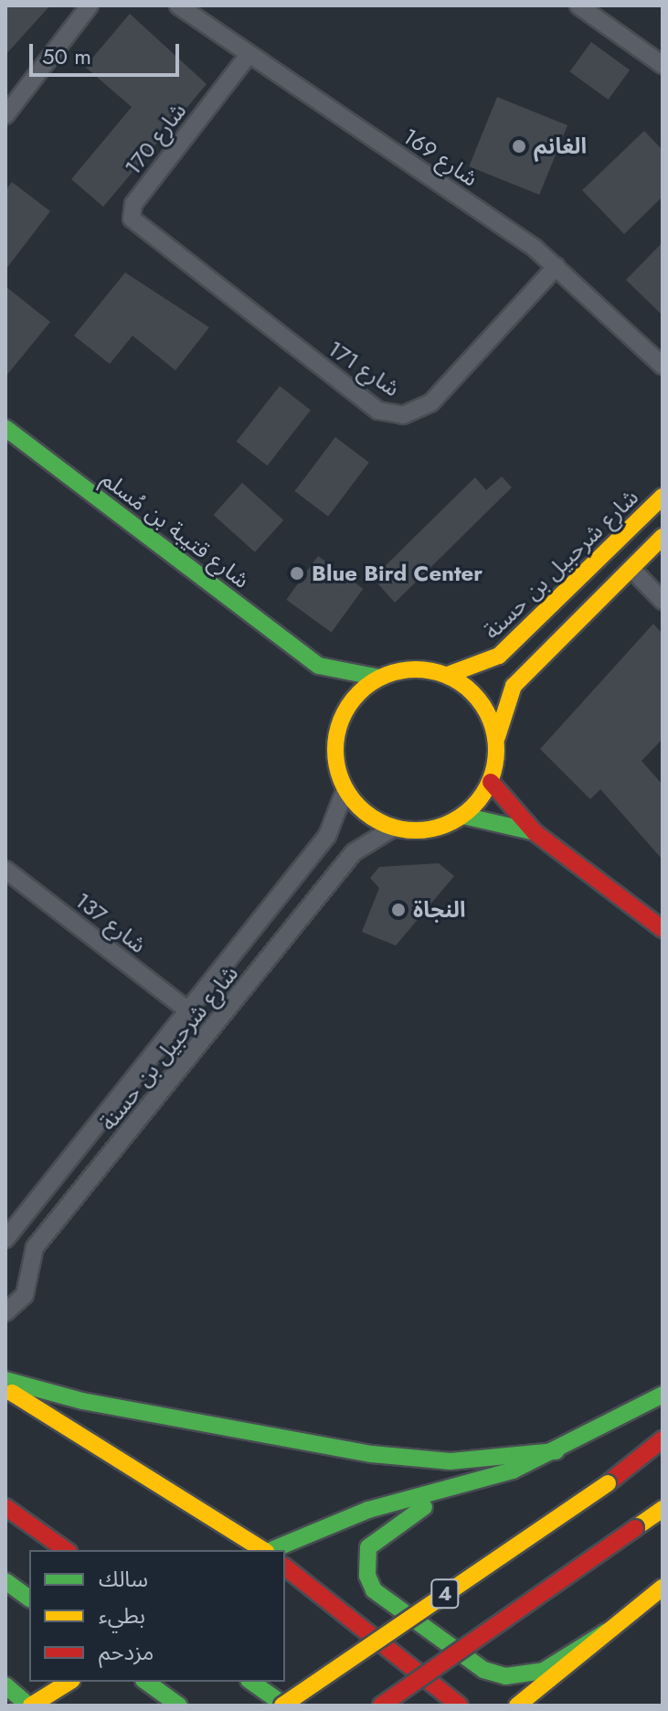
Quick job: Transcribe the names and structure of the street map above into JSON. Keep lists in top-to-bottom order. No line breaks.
{"streets":{"main road":["شارع قتيبة بن مُسلم","شارع شرحبيل بن حسنة","4"],"street":["شارع 170","شارع 169","شارع 171","شارع 137"]},"crossings":[["شارع 170","شارع 169"],["شارع 170","شارع 171"],["شارع 169","شارع 171"],["شارع قتيبة بن مُسلم","شارع شرحبيل بن حسنة"],["شارع شرحبيل بن حسنة","شارع 137"]],"places":["الغانم","Blue Bird Center","النجاة"],"legend":["سالك","بطيء","مزدحم"],"scale_bar":"50 m"}
